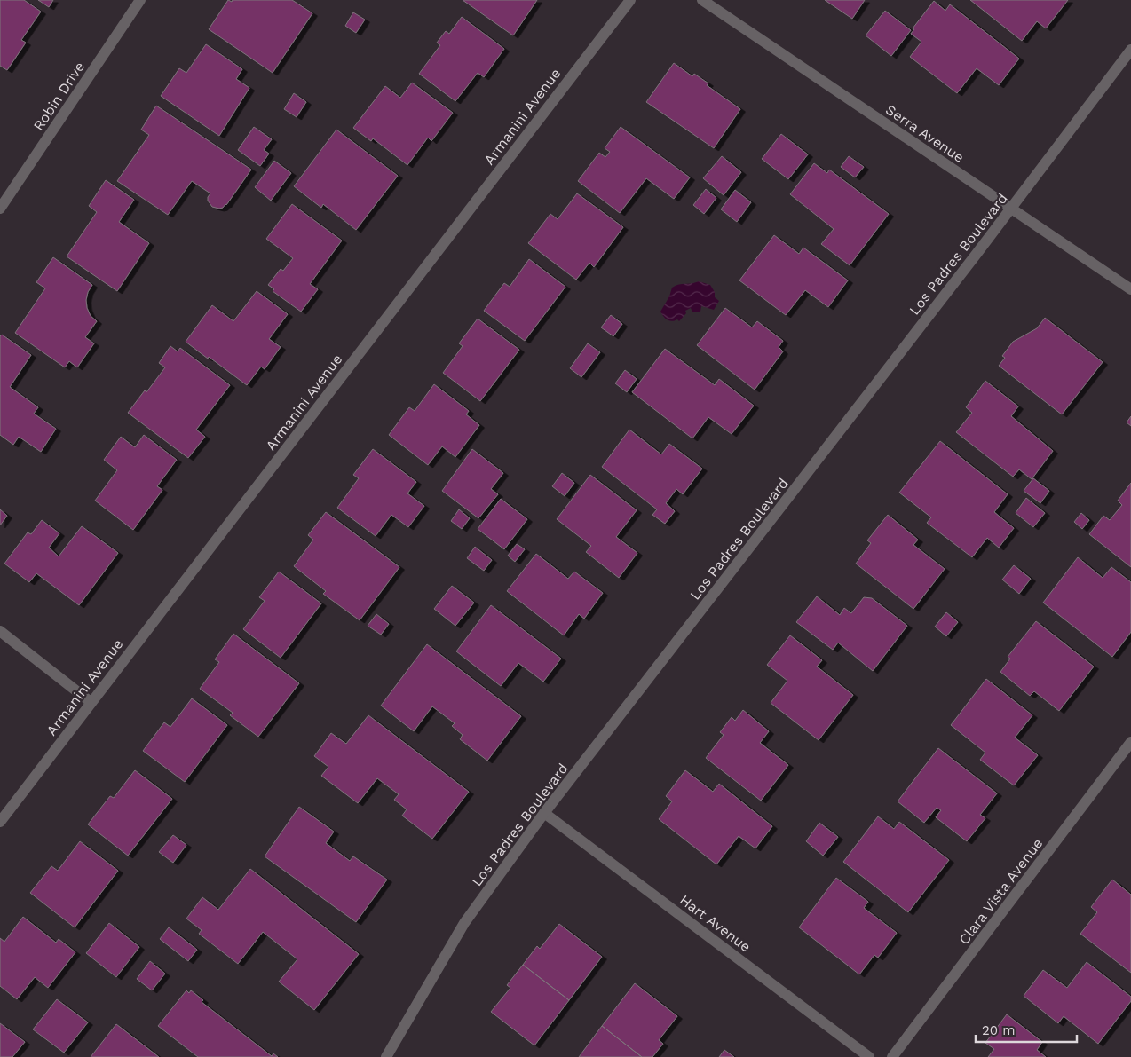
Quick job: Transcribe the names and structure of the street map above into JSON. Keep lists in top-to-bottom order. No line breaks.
{"streets":{"street":["Robin Drive","Armanini Avenue","Serra Avenue","Los Padres Boulevard","Clara Vista Avenue","Hart Avenue"]},"crossings":[["Serra Avenue","Los Padres Boulevard"],["Los Padres Boulevard","Hart Avenue"]],"scale_bar":"20 m"}
